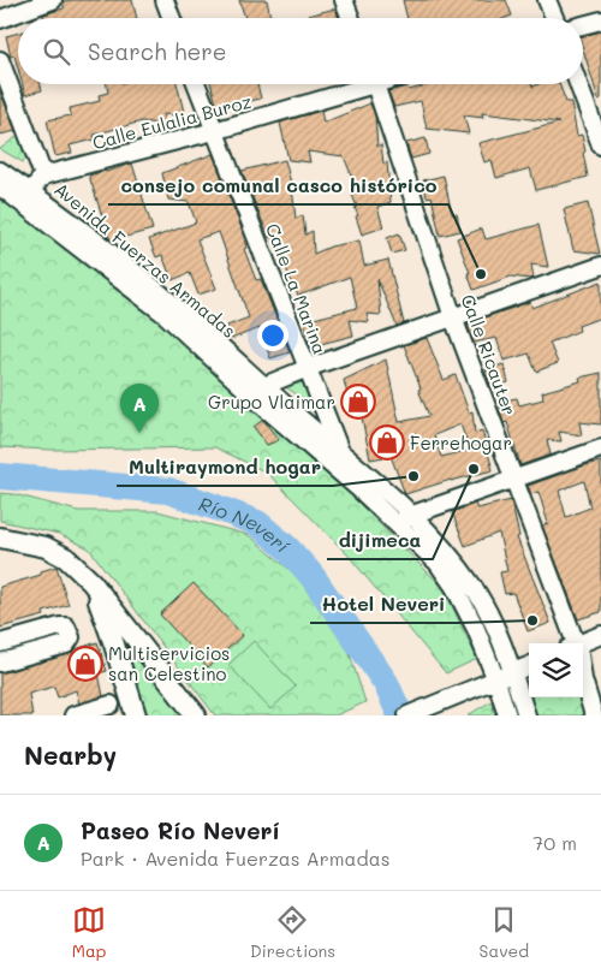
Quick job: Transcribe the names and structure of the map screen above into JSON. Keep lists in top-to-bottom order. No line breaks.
{"streets":{"street":["Calle Eulalia Buroz","Avenida Fuerzas Armadas","Calle La Marina","Calle Ricauter"]},"crossings":[["Calle Eulalia Buroz","Calle La Marina"],["Avenida Fuerzas Armadas","Calle La Marina"]],"water":["Río Neverí"],"places":{"other":["consejo comunal casco histórico","dijimeca","Multiraymond hogar","Hotel Neveri"],"shop":["Grupo Vlaimar","Ferrehogar","Multiservicios san Celestino"]},"page":{"search":"Search here","pins":"A","heading":"Nearby","list":[{"mark":"A","name":"Paseo Río Neverí","note":"Park · Avenida Fuerzas Armadas","value":"70 m"}],"nav":["Map","Directions","Saved"]}}
